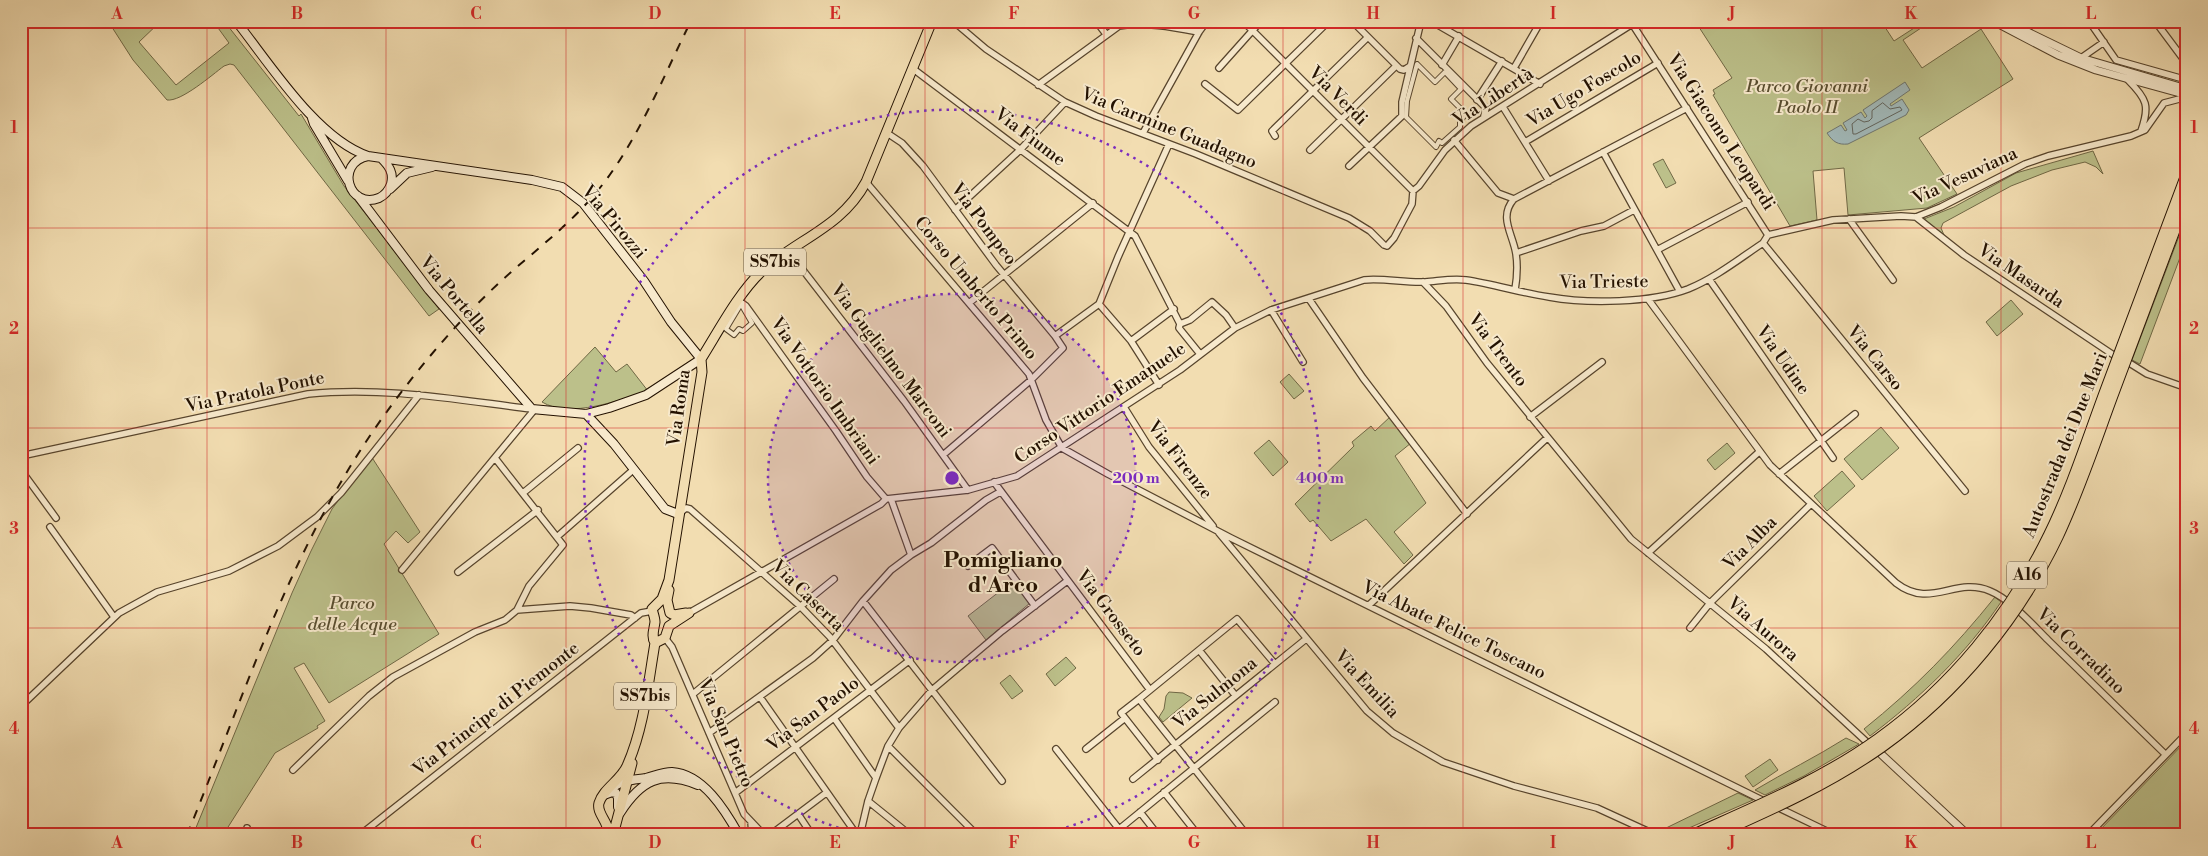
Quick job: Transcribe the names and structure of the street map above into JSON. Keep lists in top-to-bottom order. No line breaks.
{"streets":{"highway":["Autostrada dei Due Mari","A16"],"main road":["Via Pirozzi","SS7bis","Via Portella","Via Pratola Ponte","Via Roma"],"street":["Via Ugo Foscolo","Via Verdi","Via Libertà","Via Carmine Guadagno","Via Giacomo Leopardi","Via Fiume","Via Vesuviana","Via Pompeo","Via Masarda","Via Trieste","Corso Umberto Primo","Via Trento","Via Carso","Via Udine","Via Guglielmo Marconi","Via Vottorio Imbriani","Corso Vittorio Emanuele","Via Firenze","Via Alba","Via Caserta","Via Grosseto","Via Aurora","Via Abate Felice Toscano","Via Corradino","Via Emilia","Via Sulmona","Via Principe di Piemonte","Via San Paolo","Via San Pietro"]},"crossings":[["Via Ugo Foscolo","Via Giacomo Leopardi"],["Via Verdi","Via Libertà"],["Via Libertà","Via Carmine Guadagno"],["Via Libertà","Via Giacomo Leopardi"],["Via Giacomo Leopardi","Via Vesuviana"],["Via Giacomo Leopardi","Via Trieste"],["Via Fiume","Corso Vittorio Emanuele"],["Via Fiume","Via Roma"],["Via Vesuviana","Via Masarda"],["Via Vesuviana","Via Trieste"],["Via Pirozzi","Via Portella"],["Via Pirozzi","Via Pratola Ponte"],["Via Pirozzi","Via Roma"],["Via Pompeo","Via Roma"],["SS7bis","Via Principe di Piemonte"],["Via Trieste","Via Trento"],["Via Trieste","Via Carso"],["Via Trieste","Via Udine"],["Via Trieste","Corso Vittorio Emanuele"],["Via Trieste","Via Corradino"],["Corso Umberto Primo","Corso Vittorio Emanuele"],["Corso Umberto Primo","Via Roma"],["Corso Umberto Primo","Via Abate Felice Toscano"],["Via Portella","Via Pratola Ponte"],["Via Trento","Via Aurora"],["Via Guglielmo Marconi","Corso Vittorio Emanuele"],["Via Guglielmo Marconi","Via Roma"],["Via Vottorio Imbriani","Corso Vittorio Emanuele"],["Via Vottorio Imbriani","Via Roma"],["Via Pratola Ponte","Via Roma"],["Corso Vittorio Emanuele","Via Firenze"],["Corso Vittorio Emanuele","Via Caserta"],["Corso Vittorio Emanuele","Via Grosseto"],["Corso Vittorio Emanuele","Via Abate Felice Toscano"],["Via Roma","Via Caserta"],["Via Firenze","Via Abate Felice Toscano"],["Via Firenze","Via Emilia"],["Via Alba","Via Aurora"],["Via Alba","Via Corradino"],["Via Caserta","Via San Paolo"],["Via Abate Felice Toscano","Via Emilia"],["Via Emilia","Via Sulmona"],["Via San Paolo","Via San Pietro"]],"districts":["Pomigliano d'Arco"],"parks":["Parco Giovanni Paolo II","Parco delle Acque"],"grid":{"columns":["A","B","C","D","E","F","G","H","I","J","K","L"],"rows":["1","2","3","4"]},"rings":["200 m","400 m"]}
